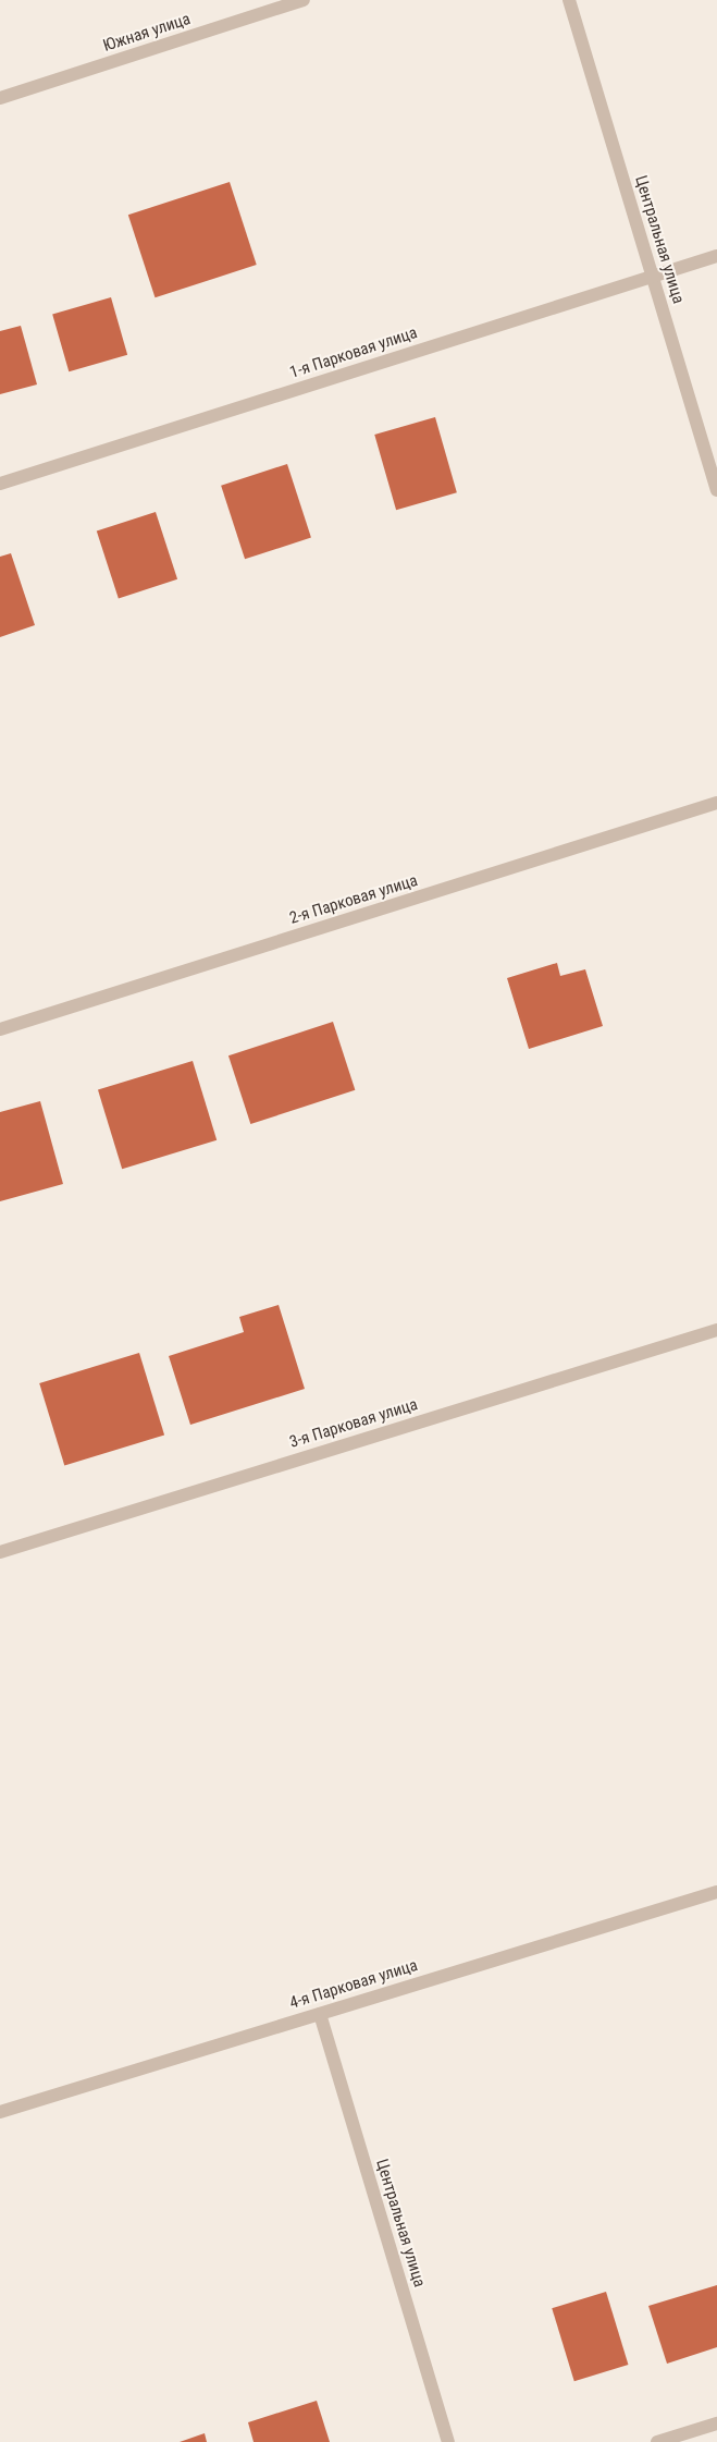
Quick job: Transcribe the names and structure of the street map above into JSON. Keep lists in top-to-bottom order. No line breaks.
{"streets":{"street":["Южная улица","Центральная улица","1-я Парковая улица","2-я Парковая улица","3-я Парковая улица","4-я Парковая улица"]},"crossings":[["Центральная улица","1-я Парковая улица"],["Центральная улица","4-я Парковая улица"]]}
